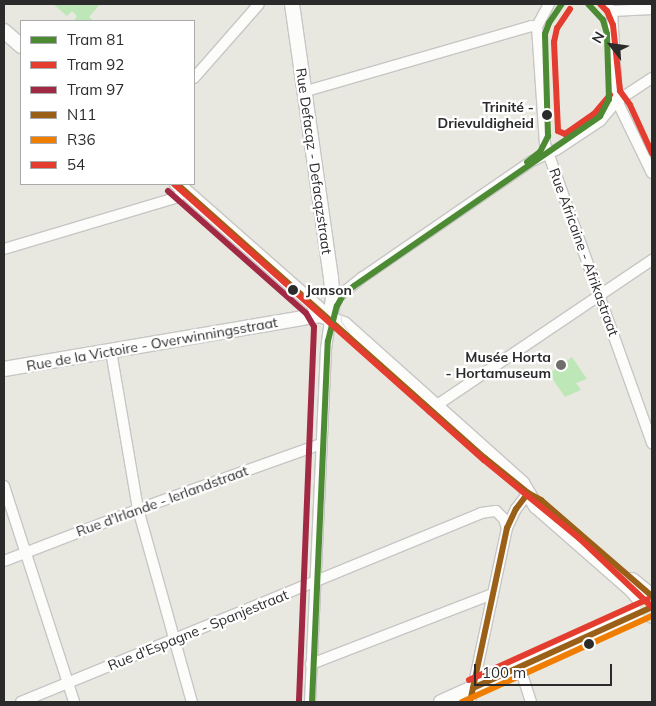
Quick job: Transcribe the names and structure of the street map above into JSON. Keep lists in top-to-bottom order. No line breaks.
{"streets":{"main road":["Rue Defacqz - Defacqzstraat","Rue de la Victoire - Overwinningsstraat"],"street":["Rue Africaine - Afrikastraat","Rue d'Irlande - Ierlandstraat","Rue d'Espagne - Spanjestraat"]},"crossings":[["Rue Defacqz - Defacqzstraat","Rue de la Victoire - Overwinningsstraat"]],"places":["Trinité - Drievuldigheid","Janson","Musée Horta - Hortamuseum"],"lines":["tram line 81","transit line 54","tram line 92","transit line N11","tram line 97","transit line R36"],"legend":["Tram 81","Tram 92","Tram 97","N11","R36","54"],"scale_bar":"100 m","north":"top left"}
